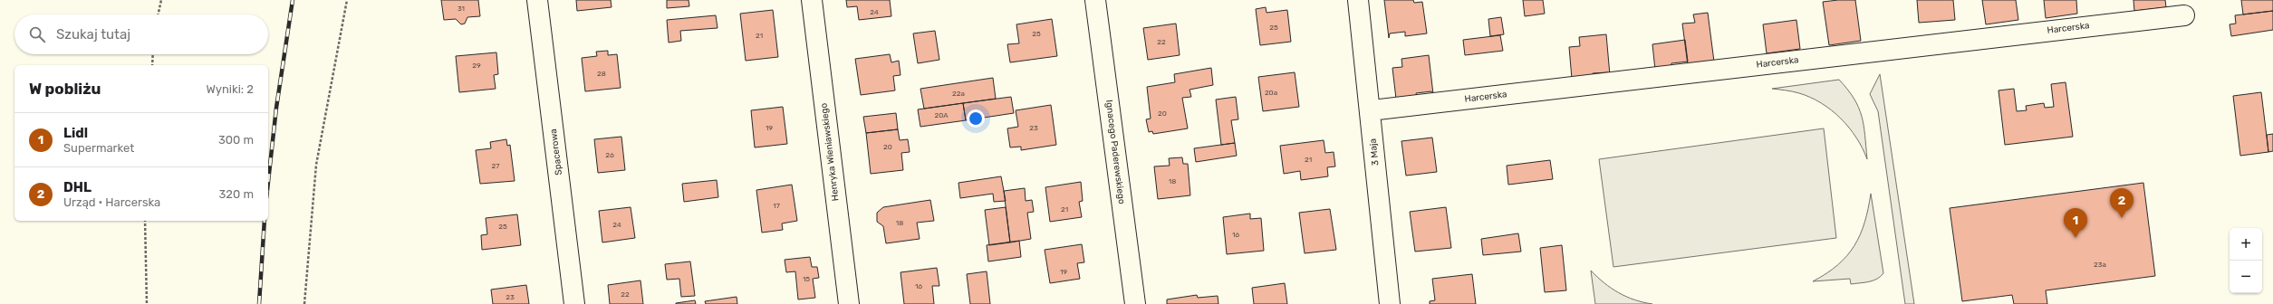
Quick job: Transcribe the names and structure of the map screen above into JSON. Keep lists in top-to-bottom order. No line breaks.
{"streets":{"street":["Harcerska","Spacerowa","Henryka Wieniawskiego","Ignacego Paderewskiego","3 Maja"]},"crossings":[["Harcerska","3 Maja"]],"house_numbers":["31","24","25","25","21","22","29","28","20a","22a","20","20A","19","23","20","26","21","27","18","17","21","18","24","25","16","23a","19","15","16","22","23"],"page":{"search":"Szukaj tutaj","heading":["W pobliżu","Wyniki: 2"],"list":[{"mark":"1","name":"Lidl","note":"Supermarket","value":"300 m"},{"mark":"2","name":"DHL","note":"Urząd · Harcerska","value":"320 m"}],"pins":["2","1"],"map_buttons":["+","−"]}}
